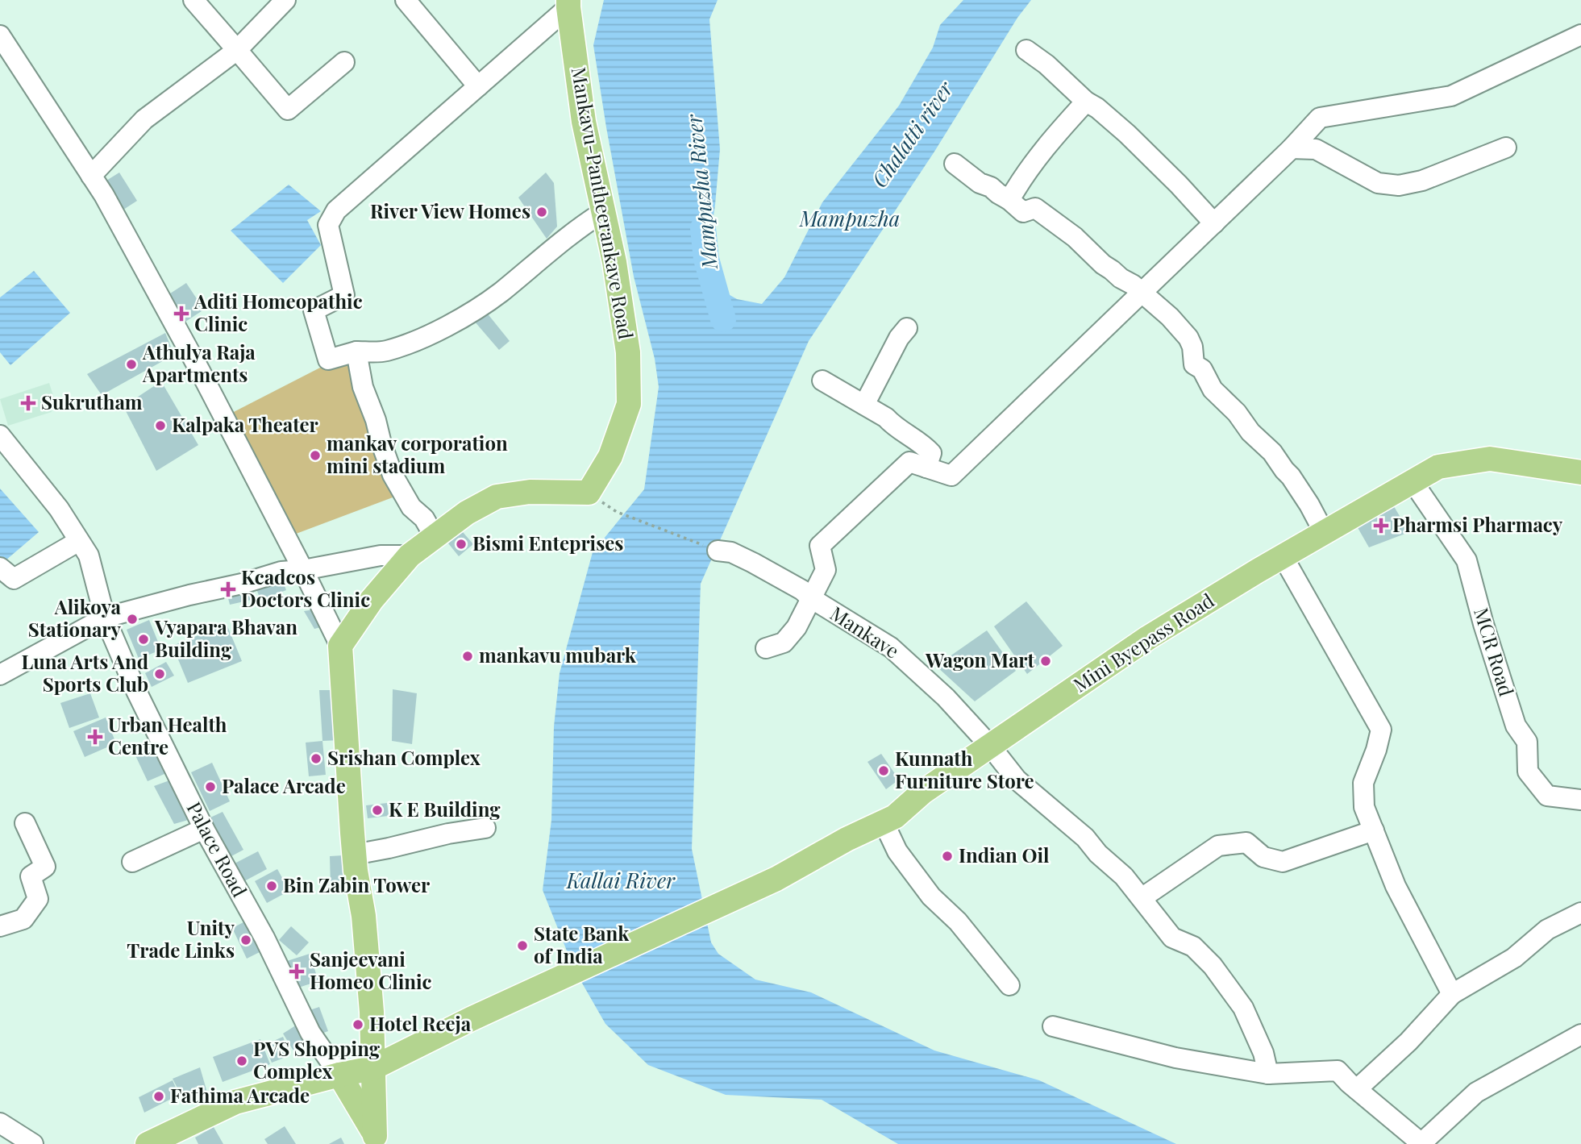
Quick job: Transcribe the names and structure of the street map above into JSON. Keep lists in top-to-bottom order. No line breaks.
{"streets":{"main road":["Mankavu-Pantheerankave Road","Mini Byepass Road"],"street":["Mankave","MCR Road","Palace Road"]},"crossings":[["Mankave","Mini Byepass Road"],["Mini Byepass Road","MCR Road"]],"water":["Chalatti river","Mampuzha River","Mampuzha","Kallai River"],"places":{"other":["River View Homes","Athulya Raja Apartments","Kalpaka Theater","mankav corporation mini stadium","Bismi Enteprises","Alikoya Stationary","Vyapara Bhavan Building","mankavu mubark","Wagon Mart","Luna Arts And Sports Club","Srishan Complex","Kunnath Furniture Store","Palace Arcade","K E Building","Indian Oil","Bin Zabin Tower","Unity Trade Links","State Bank of India","Hotel Reeja","PVS Shopping Complex","Fathima Arcade"],"health":["Aditi Homeopathic Clinic","Sukrutham","Pharmsi Pharmacy","Kcadcos Doctors Clinic","Urban Health Centre","Sanjeevani Homeo Clinic"]}}
